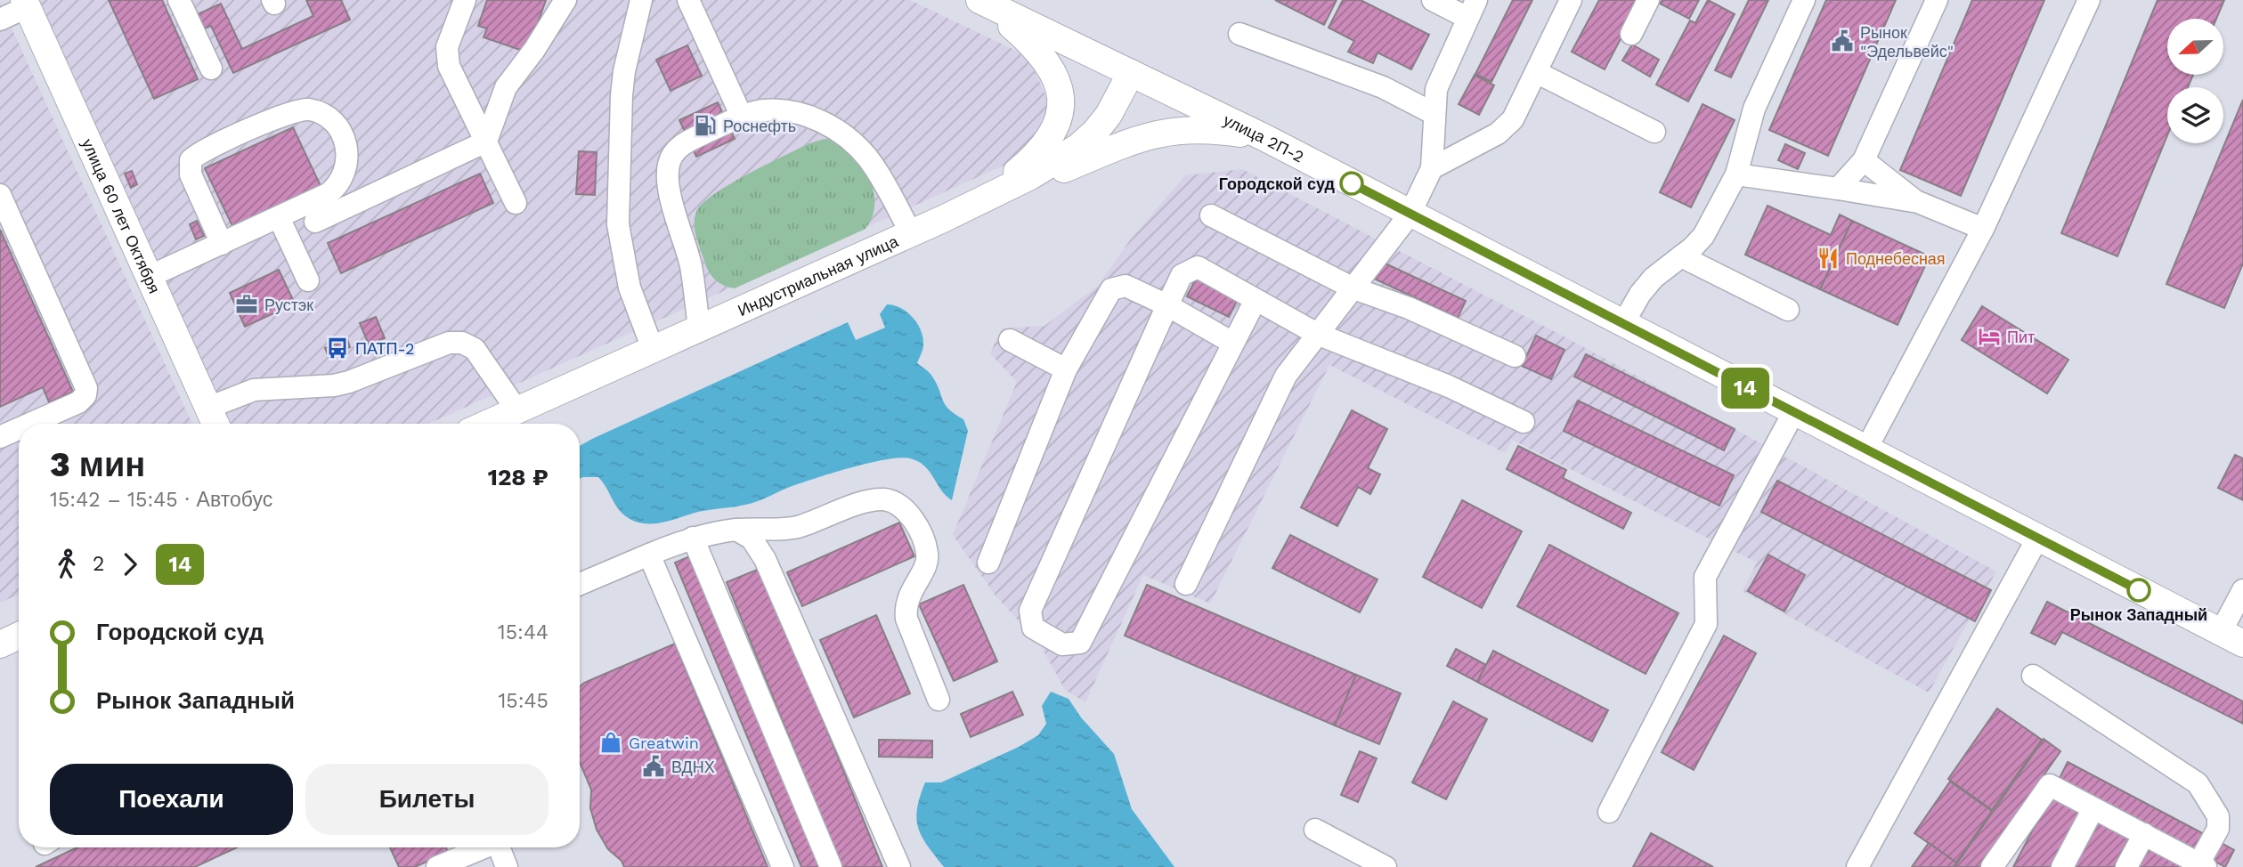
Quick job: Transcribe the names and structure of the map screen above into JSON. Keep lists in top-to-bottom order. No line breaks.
{"streets":{"main road":["улица 2П-2","улица 60 лет Октября","Индустриальная улица"]},"crossings":[["улица 2П-2","Индустриальная улица"]],"places":{"public building":["Рынок \"Эдельвейс\"","ВДНХ"],"fuel station":["Роснефть"],"other":["Городской суд","Рынок Западный"],"restaurant":["Поднебесная"],"office":["Рустэк"],"hotel":["Пит"],"bus stop":["ПАТП-2"],"shop":["Greatwin"]},"lines":["bus line 14"],"north":"left","page":{"on_map":"14","heading":["3 мин","15:42 – 15:45 · Автобус","128 ₽"],"legs":["2","14"],"list":[{"name":"Городской суд","value":"15:44"},{"name":"Рынок Западный","value":"15:45"}],"buttons":["Поехали","Билеты"]}}
